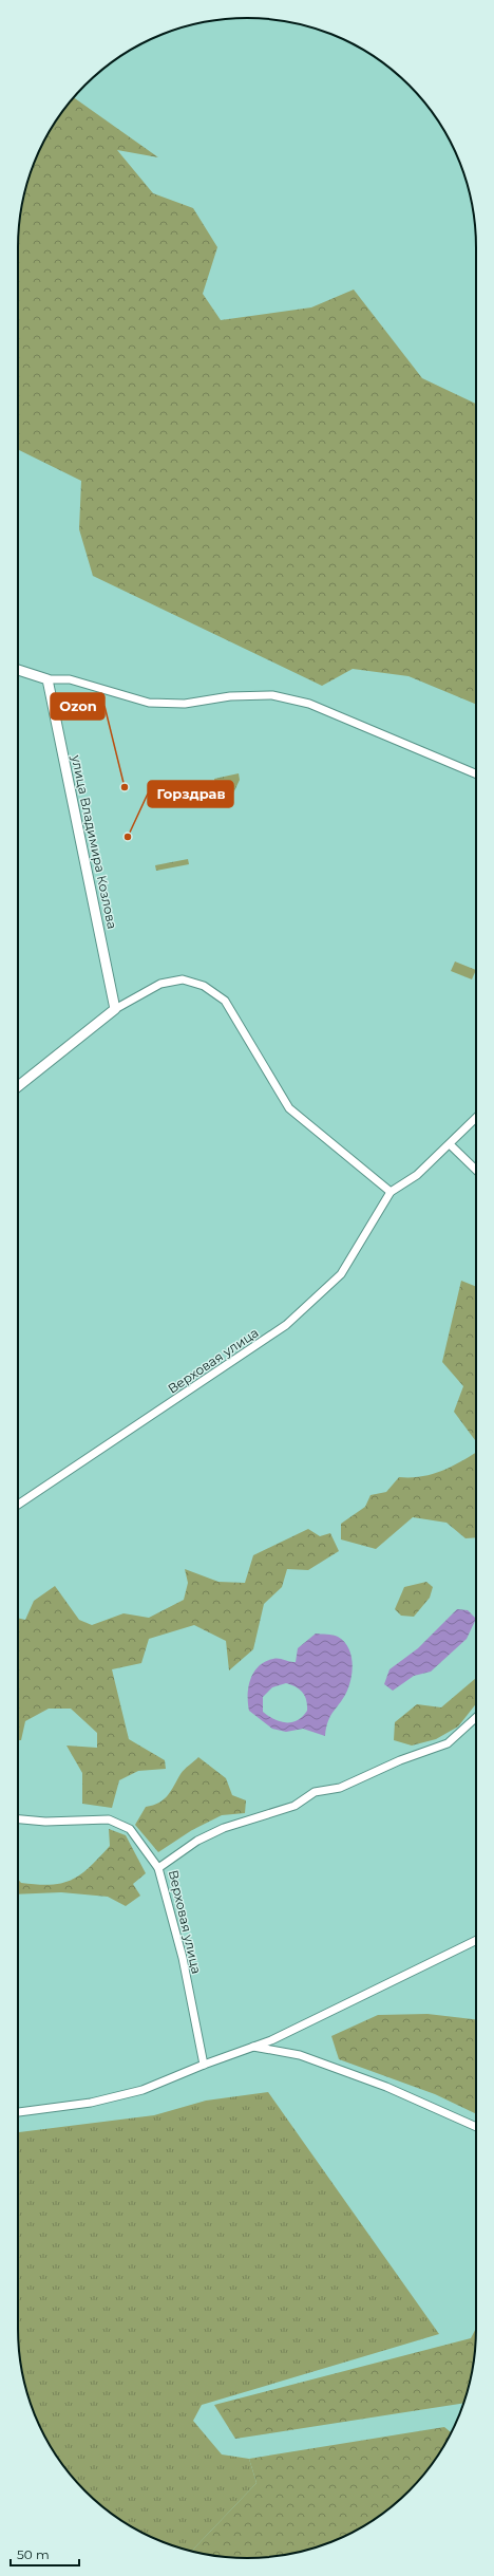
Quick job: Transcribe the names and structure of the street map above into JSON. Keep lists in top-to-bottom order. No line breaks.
{"streets":{"street":["улица Владимира Козлова","Верховая улица"]},"places":["Ozon","Горздрав"],"scale_bar":"50 m"}
